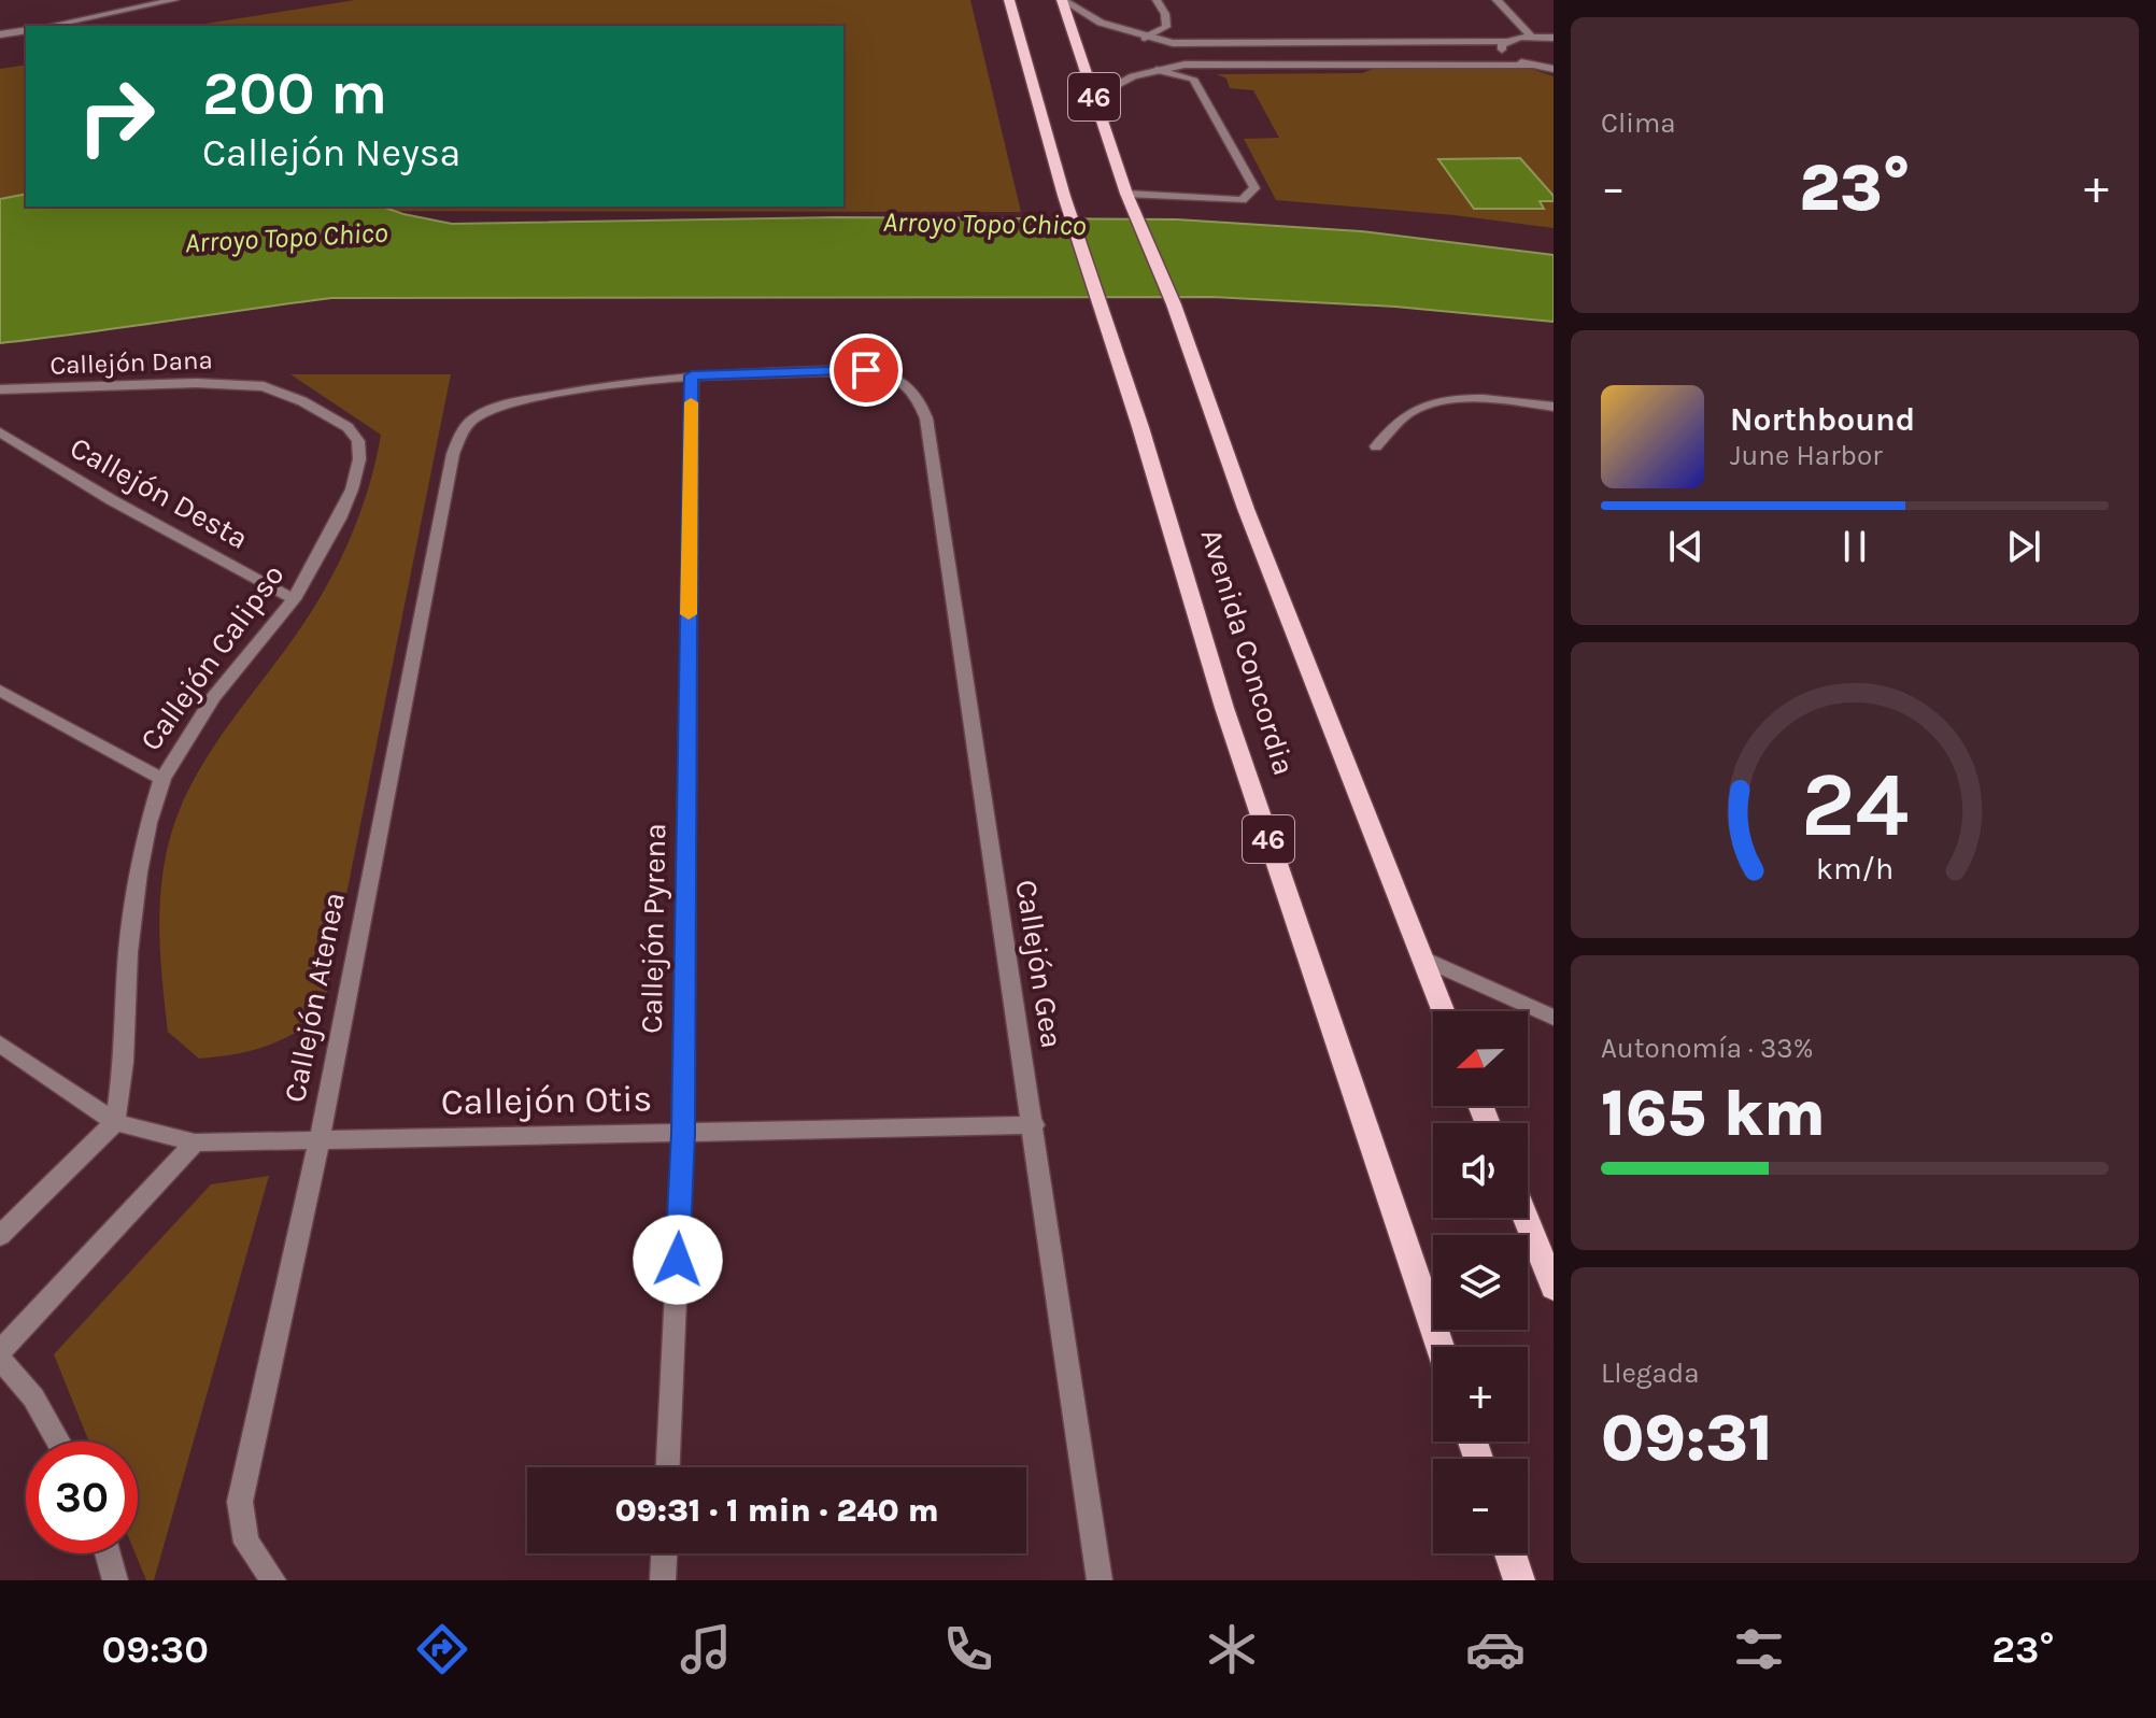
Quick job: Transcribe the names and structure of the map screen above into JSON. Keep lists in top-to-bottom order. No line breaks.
{"streets":{"main road":["46","Avenida Concordia"],"street":["Callejón Dana","Callejón Desta","Callejón Calipso","Callejón Pyrena","Callejón Gea","Callejón Atenea","Callejón Otis"]},"crossings":[["Callejón Dana","Callejón Calipso"],["Callejón Desta","Callejón Calipso"],["Callejón Calipso","Callejón Otis"],["Callejón Pyrena","Callejón Gea"],["Callejón Pyrena","Callejón Atenea"],["Callejón Pyrena","Callejón Otis"],["Callejón Gea","Callejón Atenea"],["Callejón Gea","Callejón Otis"],["Callejón Atenea","Callejón Otis"]],"water":["Arroyo Topo Chico"],"north":"left","page":{"tile":["Clima",["Autonomía · 33%","165 km"],["Llegada","09:31"]],"turn":["200 m","Callejón Neysa"],"heat":["−","23°","+"],"song":["Northbound","June Harbor"],"map_buttons":["+","−"],"limit":"30","trip":"09:31 · 1 min · 240 m","tabs":["09:30","23°"],"gauge":["24","km/h"]}}
